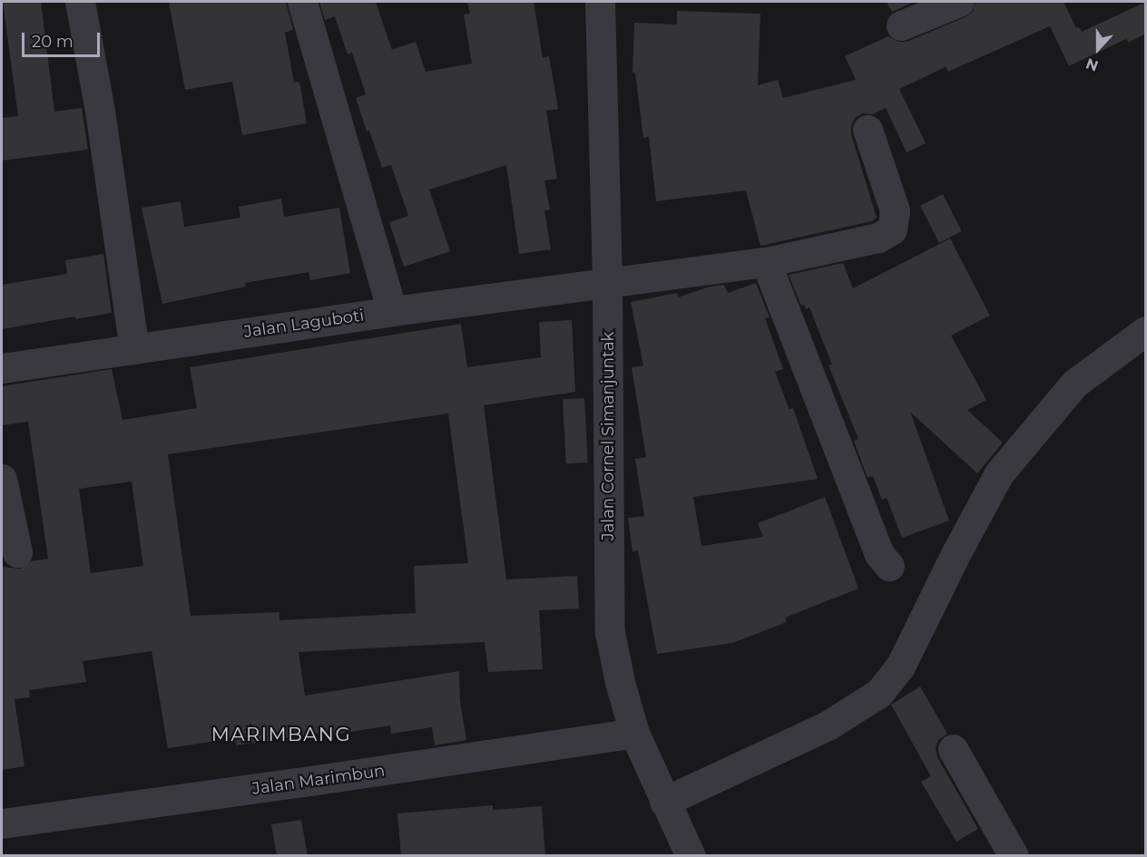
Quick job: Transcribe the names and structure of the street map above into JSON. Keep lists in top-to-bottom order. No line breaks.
{"streets":{"street":["Jalan Laguboti","Jalan Cornel Simanjuntak","Jalan Marimbun"]},"crossings":[["Jalan Laguboti","Jalan Cornel Simanjuntak"],["Jalan Cornel Simanjuntak","Jalan Marimbun"]],"districts":["MARIMBANG"],"scale_bar":"20 m","north":"bottom"}
